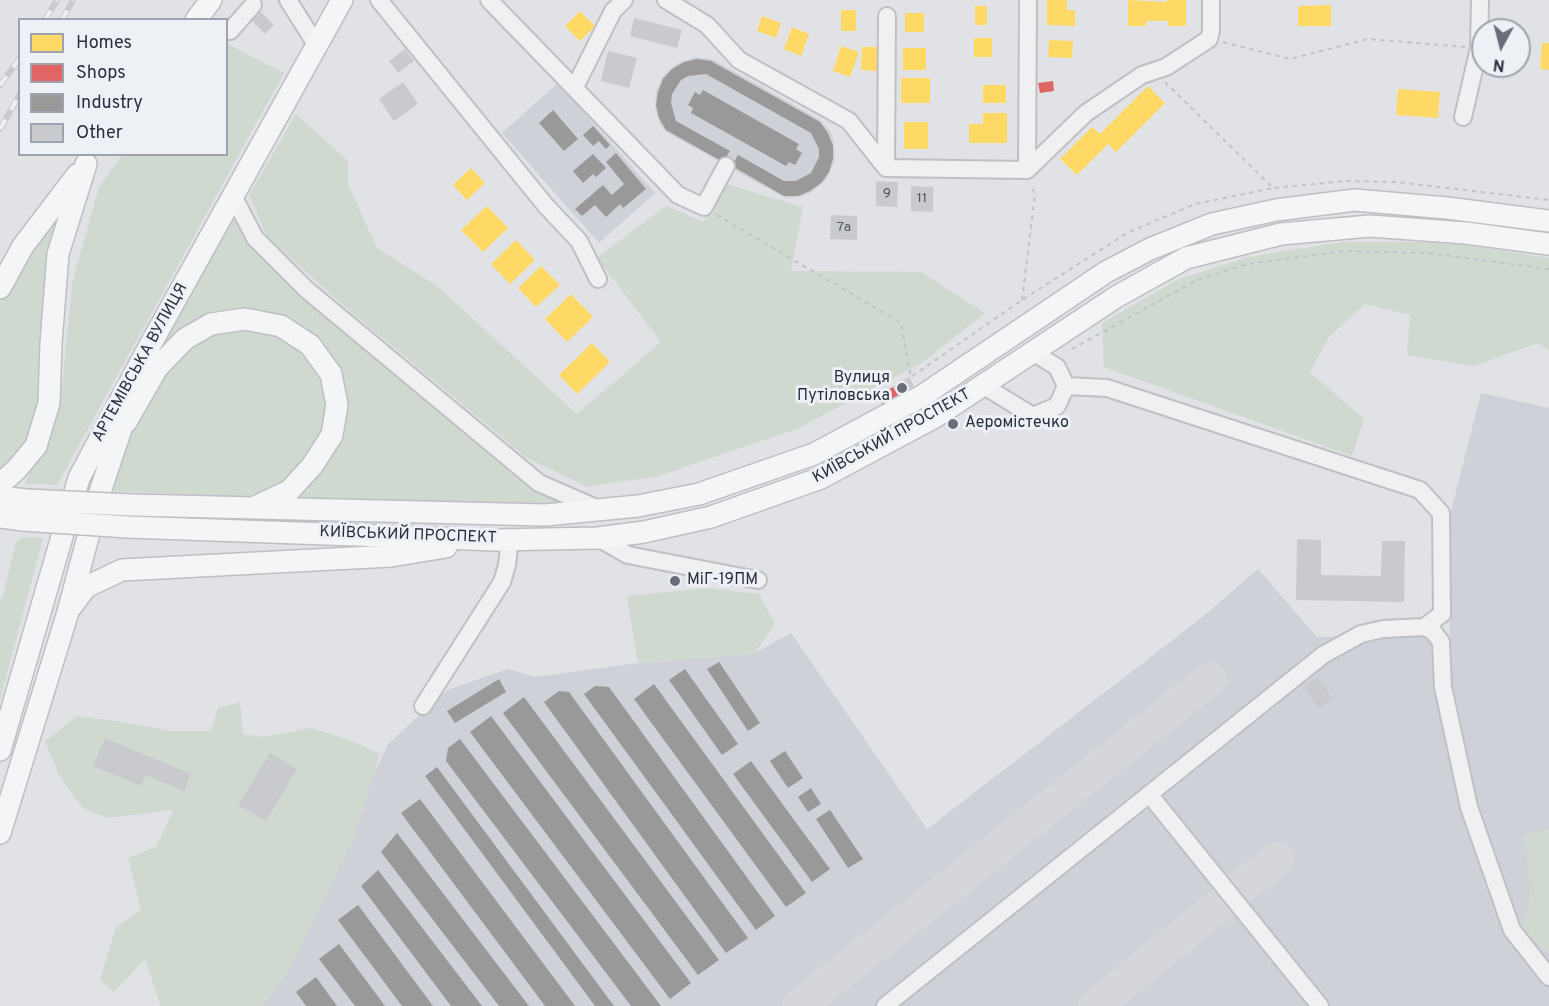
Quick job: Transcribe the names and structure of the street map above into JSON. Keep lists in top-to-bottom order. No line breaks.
{"streets":{"main road":["АРТЕМІВСЬКА ВУЛИЦЯ","КИЇВСЬКИЙ ПРОСПЕКТ"]},"places":["Вулиця Путіловська","Аеромістечко","МіГ-19ПМ"],"house_numbers":["9","11","7а"],"legend":["Homes","Shops","Industry","Other"],"north":"bottom"}
